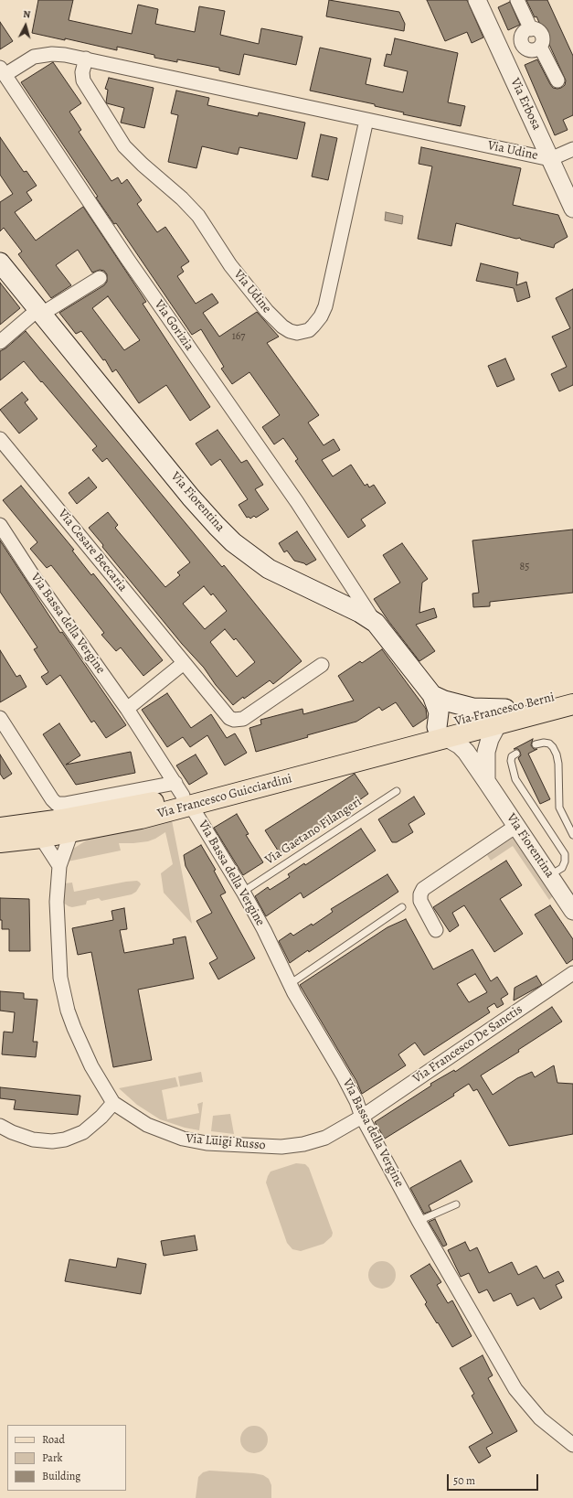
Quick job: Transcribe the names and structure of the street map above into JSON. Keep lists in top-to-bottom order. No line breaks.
{"streets":{"main road":["Via Fiorentina","Via Francesco Berni","Via Francesco Guicciardini"],"street":["Via Erbosa","Via Udine","Via Gorizia","Via Cesare Beccaria","Via Bassa della Vergine","Via Francesco De Sanctis","Via Luigi Russo"],"lane":["Via Gaetano Filangeri"]},"crossings":[["Via Erbosa","Via Udine"],["Via Udine","Via Gorizia"],["Via Gorizia","Via Fiorentina"],["Via Fiorentina","Via Francesco Berni"],["Via Fiorentina","Via Francesco Guicciardini"],["Via Bassa della Vergine","Via Francesco Guicciardini"],["Via Bassa della Vergine","Via Gaetano Filangeri"],["Via Bassa della Vergine","Via Francesco De Sanctis"],["Via Bassa della Vergine","Via Luigi Russo"],["Via Francesco Berni","Via Francesco Guicciardini"],["Via Francesco Guicciardini","Via Luigi Russo"],["Via Francesco De Sanctis","Via Luigi Russo"]],"house_numbers":["167","85"],"legend":["Road","Park","Building"],"scale_bar":"50 m","north":"top"}
